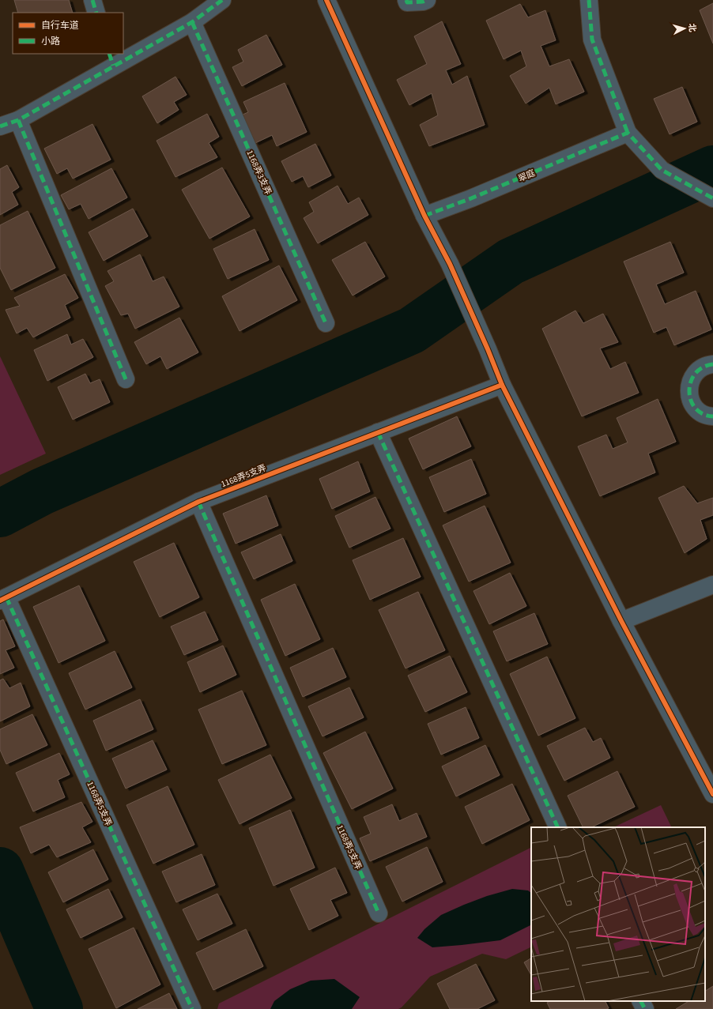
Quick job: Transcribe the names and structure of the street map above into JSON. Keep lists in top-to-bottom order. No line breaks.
{"streets":{"street":["1168弄3支弄","翠庭","1168弄5支弄"]},"legend":["自行车道","小路"],"north":"right"}
